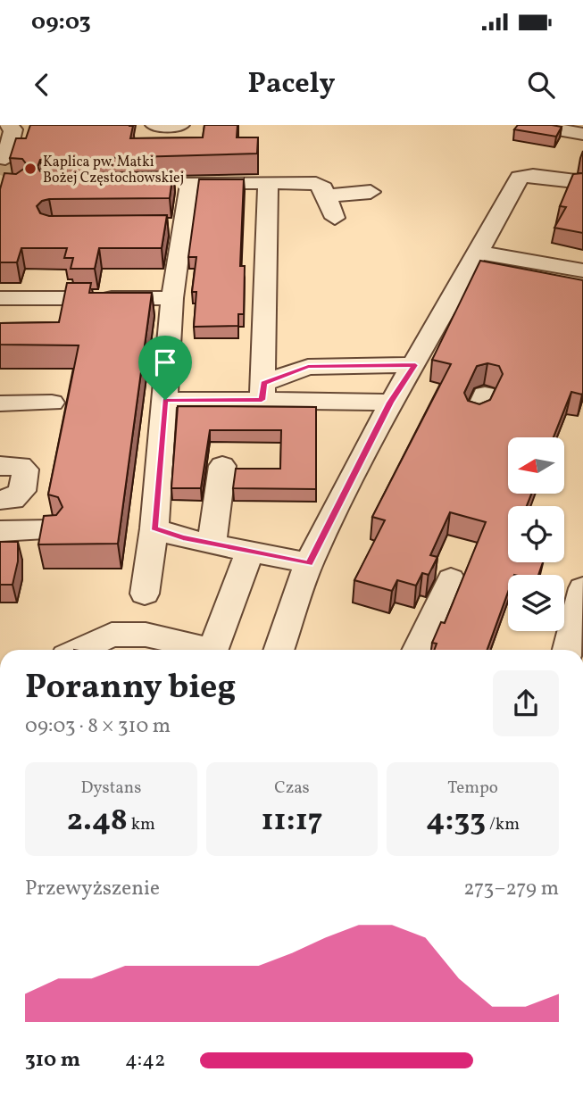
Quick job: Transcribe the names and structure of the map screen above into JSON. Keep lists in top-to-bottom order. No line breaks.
{"places":["Kaplica pw. Matki Bożej Częstochowskiej"],"north":"left","page":{"status":"09:03","header":"Pacely","heading":["Poranny bieg","09:03 · 8 × 310 m"],"stats":[["Dystans","2.48 km"],["Czas","11:17"],["Tempo","4:33 /km"]],"chart":["Przewyższenie","273–279 m"],"list":[{"name":"310 m","note":"4:42"}]}}
